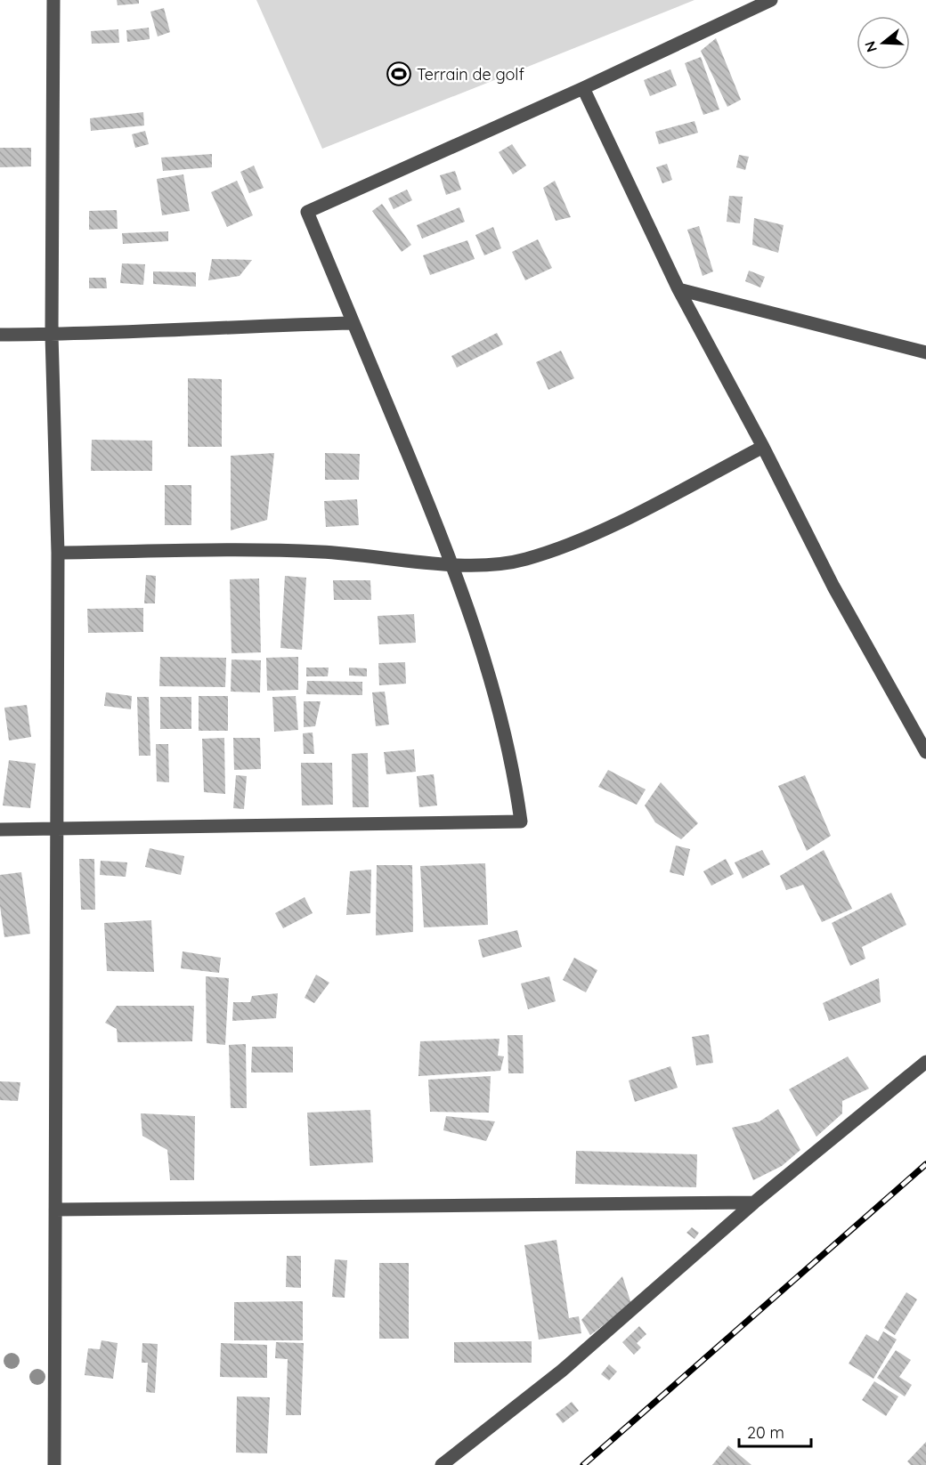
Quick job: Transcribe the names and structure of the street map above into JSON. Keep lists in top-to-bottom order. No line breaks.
{"places":{"sports":["Terrain de golf"]},"scale_bar":"20 m","north":"left"}
